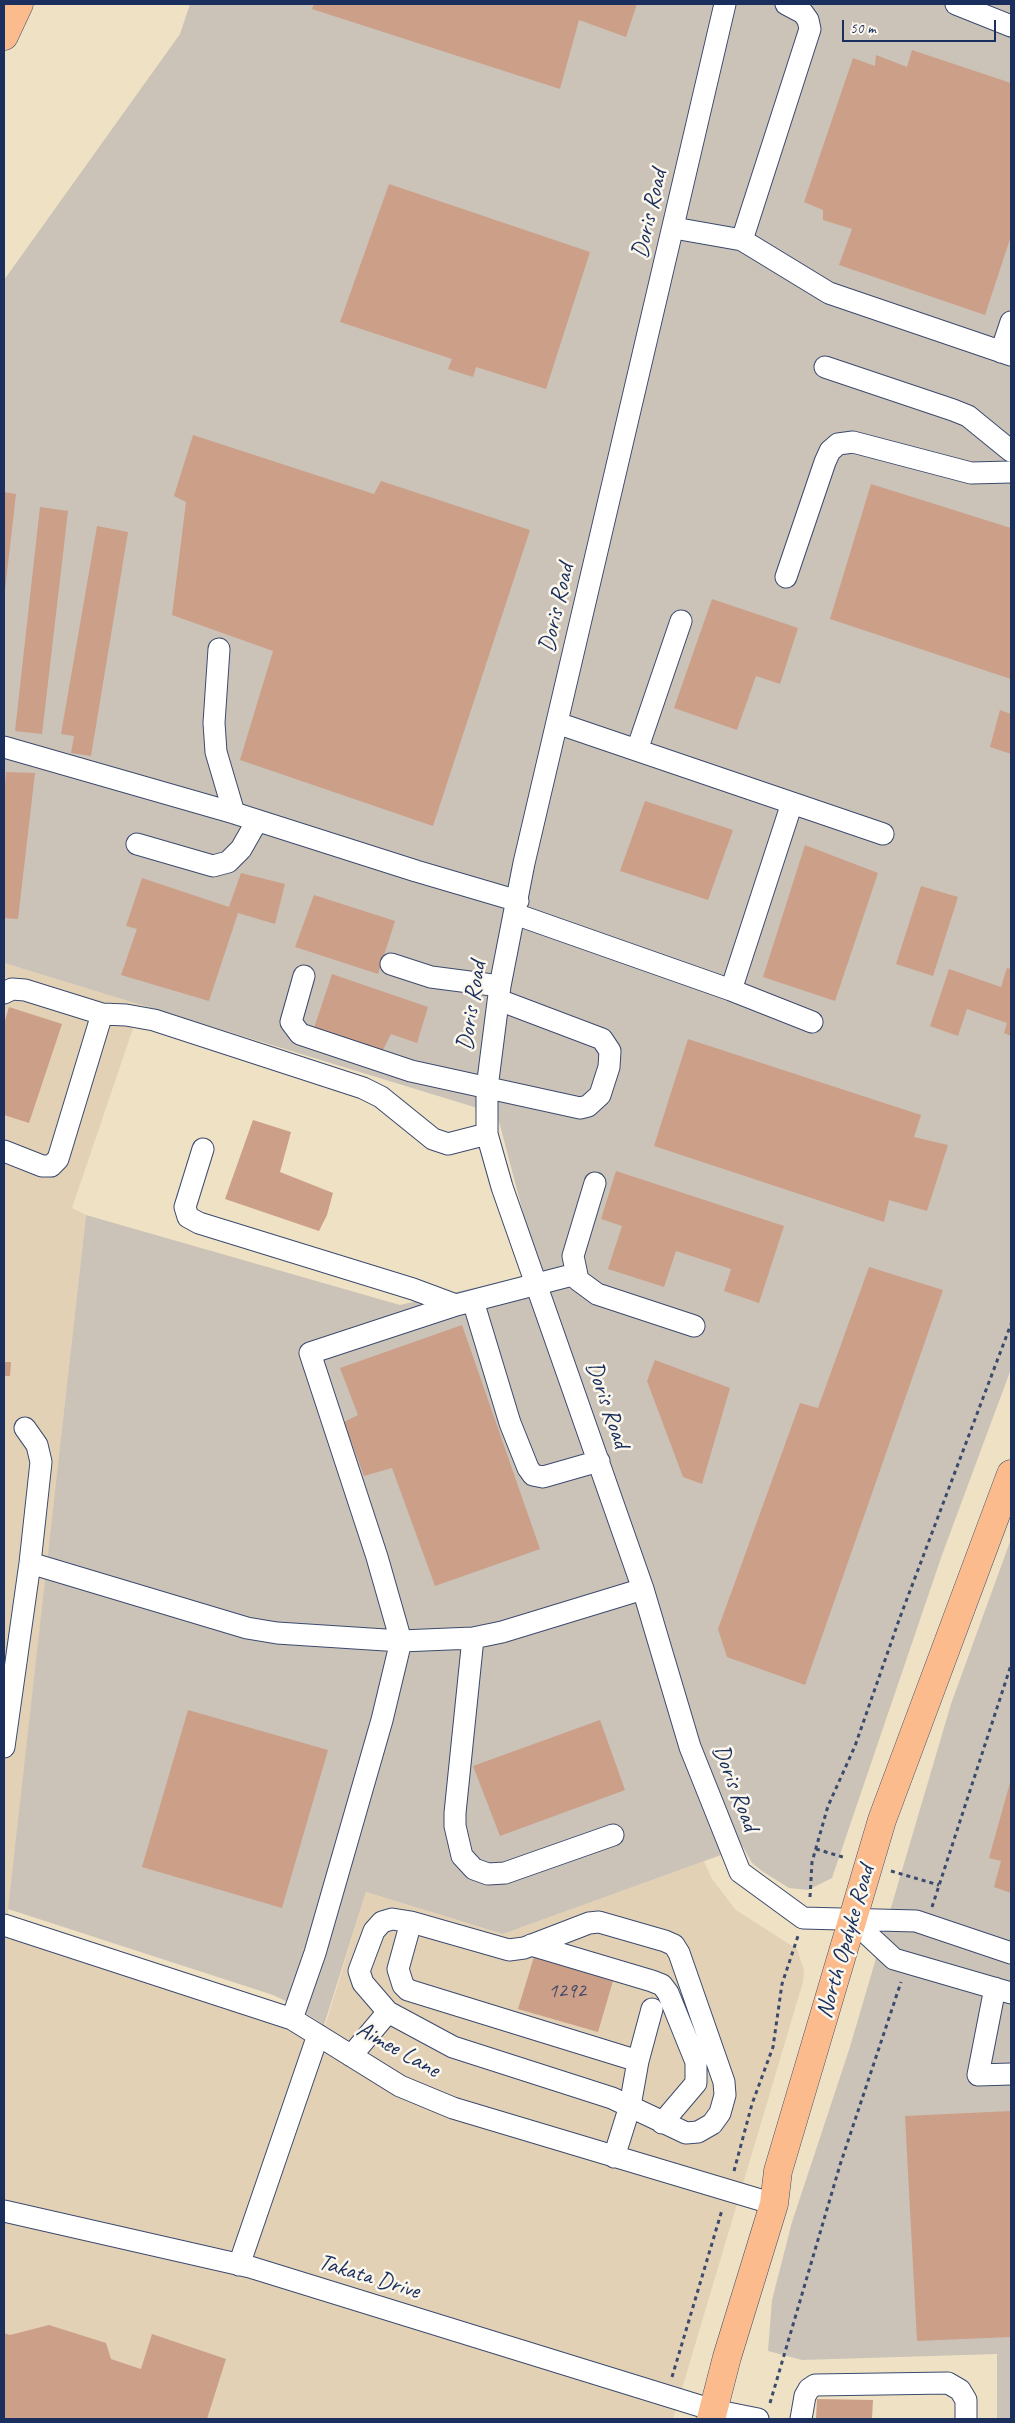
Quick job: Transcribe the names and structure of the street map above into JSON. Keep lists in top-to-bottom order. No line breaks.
{"streets":{"main road":["North Opdyke Road"],"street":["Doris Road","Aimee Lane","Takata Drive"]},"crossings":[["Doris Road","North Opdyke Road"],["North Opdyke Road","Aimee Lane"],["North Opdyke Road","Takata Drive"]],"house_numbers":["1292"],"scale_bar":"50 m"}
